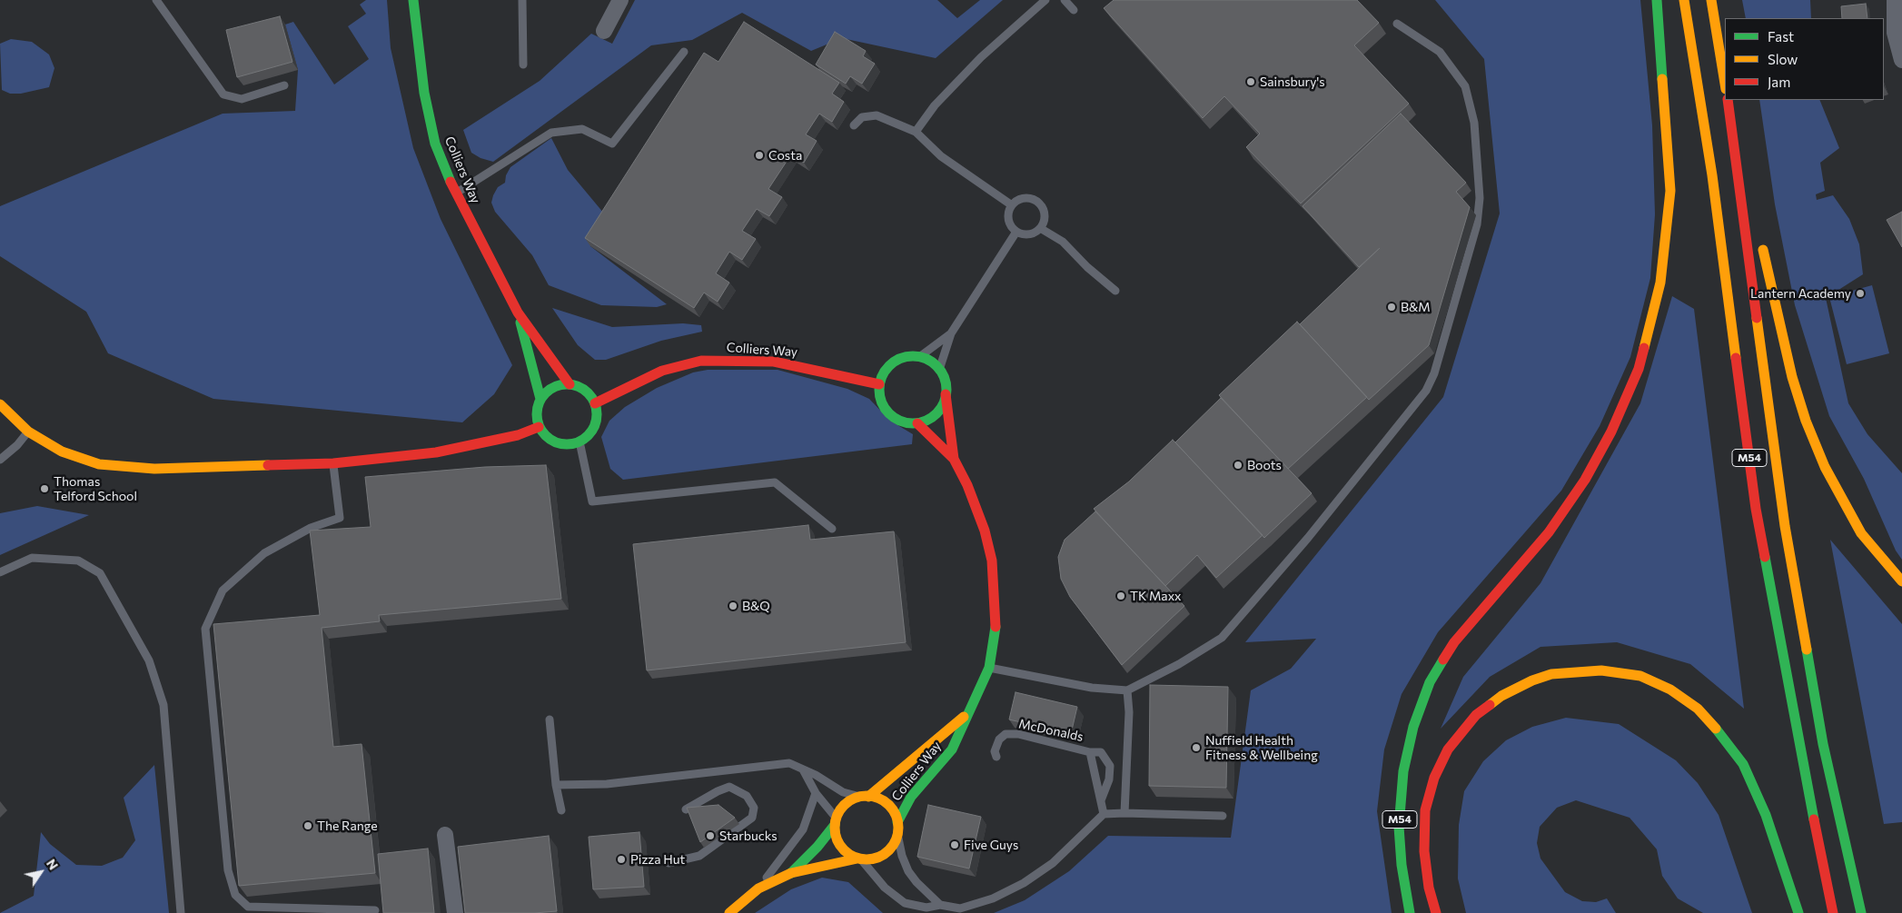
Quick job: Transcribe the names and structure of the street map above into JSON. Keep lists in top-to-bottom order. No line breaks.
{"streets":{"main road":["Colliers Way","M54"],"lane":["McDonalds"]},"places":["Sainsbury's","Costa","Lantern Academy","B&M","Boots","Thomas Telford School","TK Maxx","B&Q","Nuffield Health Fitness & Wellbeing","The Range","Starbucks","Five Guys","Pizza Hut"],"legend":["Fast","Slow","Jam"],"north":"top right"}
